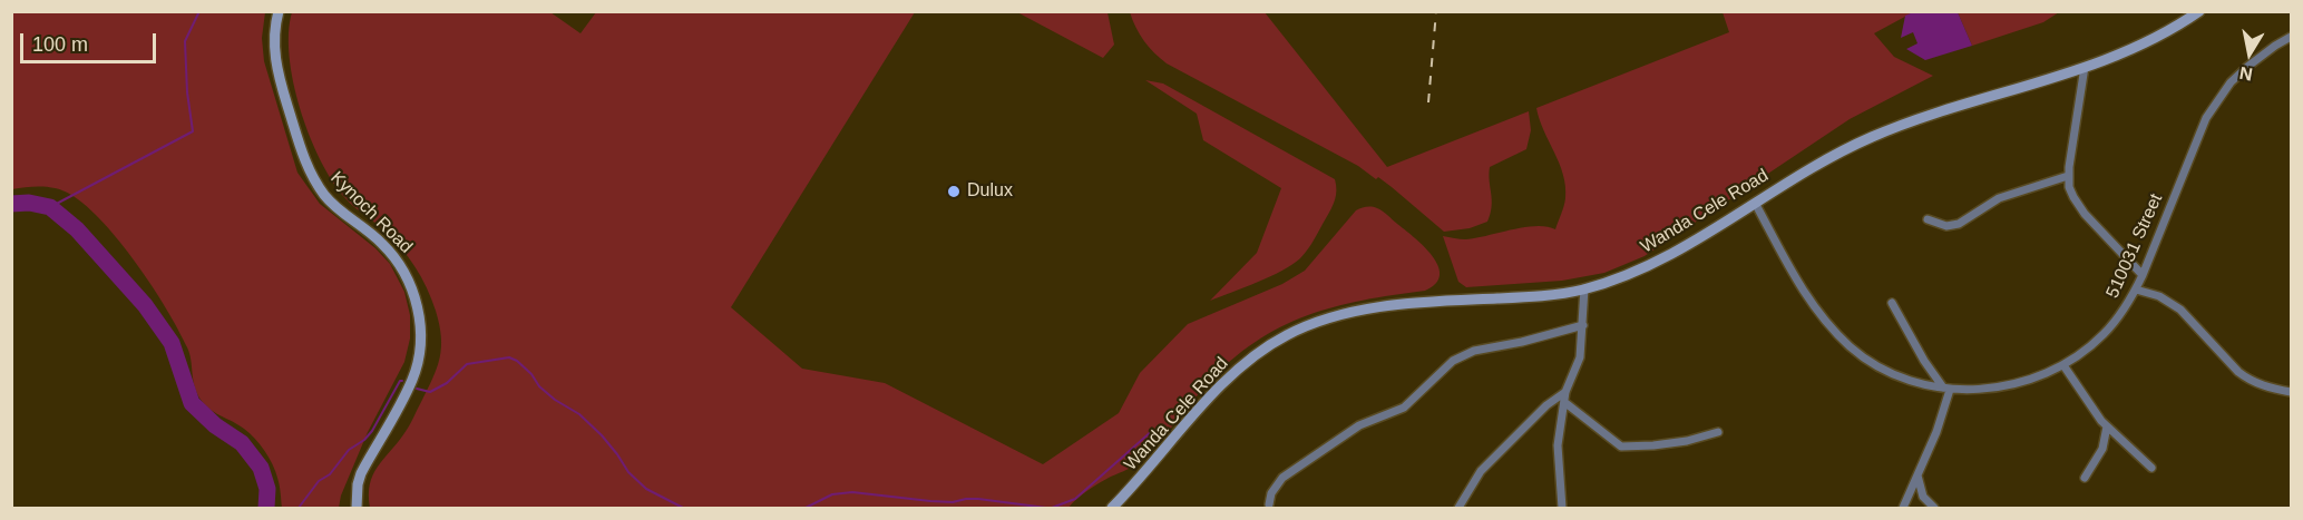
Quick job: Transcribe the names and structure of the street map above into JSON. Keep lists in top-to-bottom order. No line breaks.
{"streets":{"street":["Wanda Cele Road","Kynoch Road","510031 Street"]},"crossings":[["Wanda Cele Road","510031 Street"]],"places":["Dulux"],"scale_bar":"100 m","north":"bottom"}
